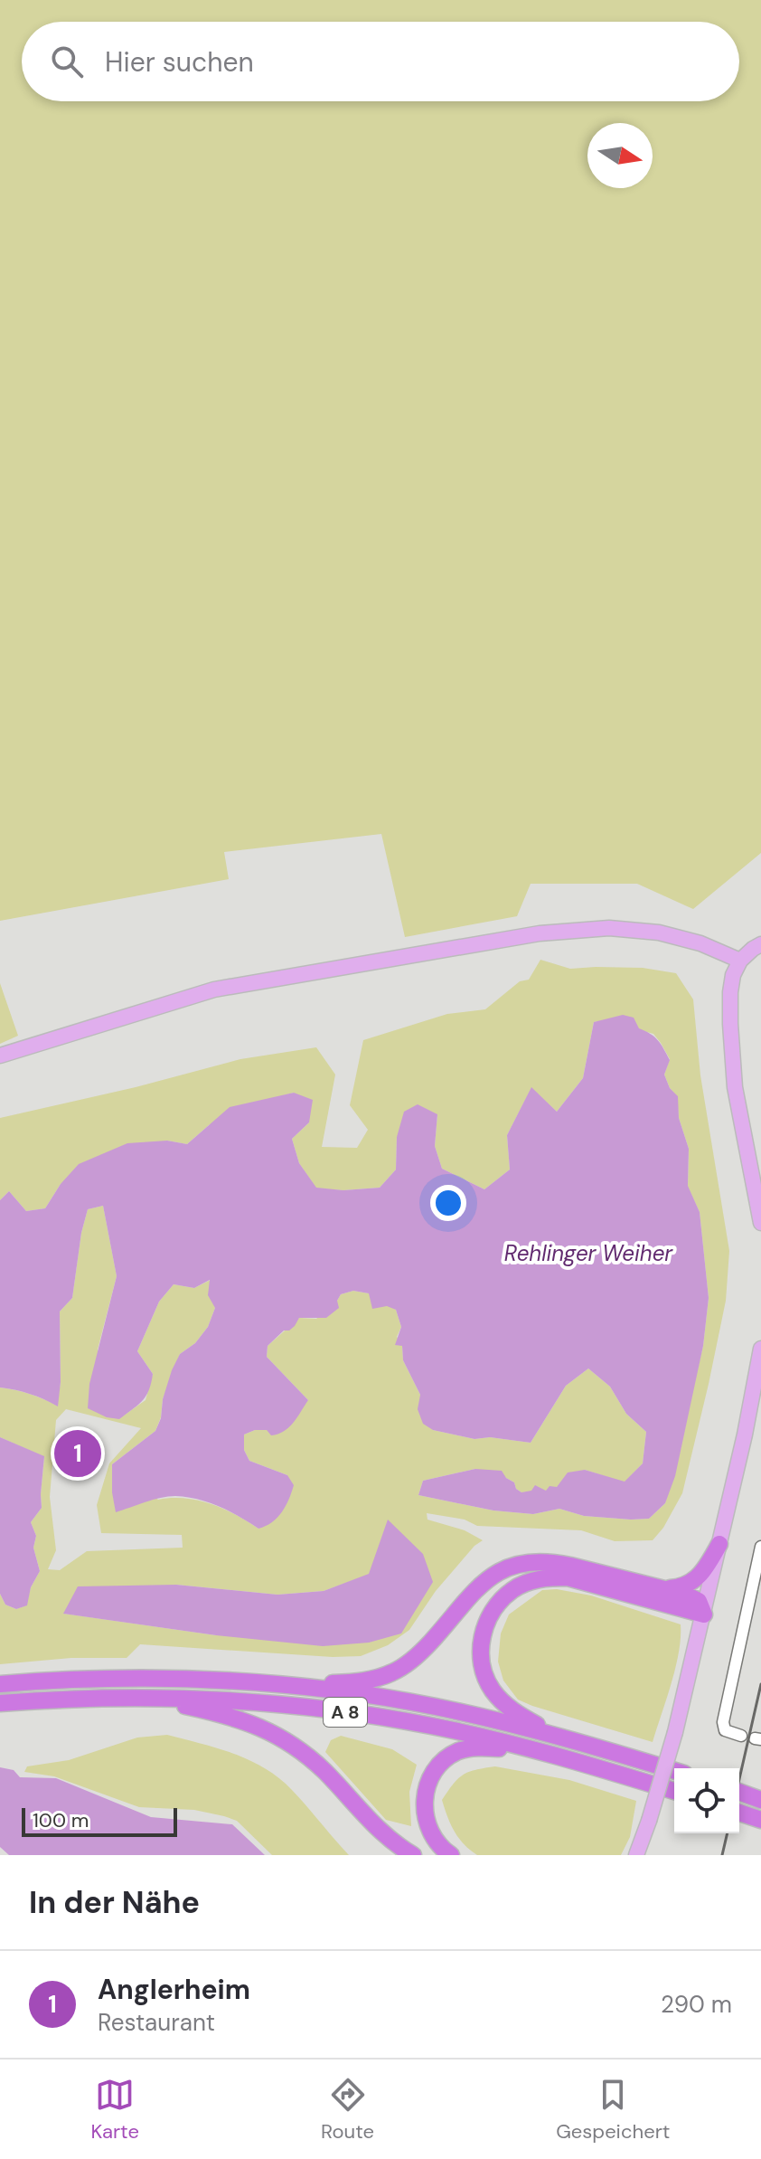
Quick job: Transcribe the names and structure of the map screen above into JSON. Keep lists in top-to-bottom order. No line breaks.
{"streets":{"highway":["A 8"]},"water":["Rehlinger Weiher"],"scale_bar":"100 m","north":"right","page":{"search":"Hier suchen","pins":"1","scale":"100 m","heading":"In der Nähe","list":[{"mark":"1","name":"Anglerheim","note":"Restaurant","value":"290 m"}],"nav":["Karte","Route","Gespeichert"]}}
